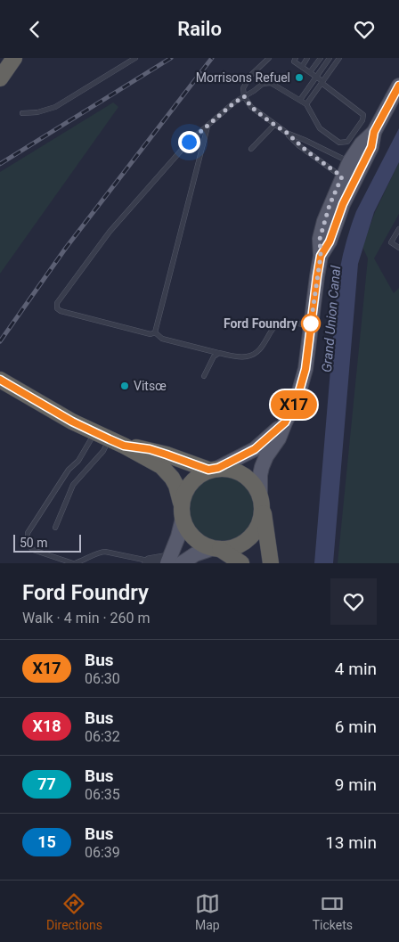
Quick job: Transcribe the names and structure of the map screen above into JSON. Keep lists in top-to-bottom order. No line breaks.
{"water":["Grand Union Canal"],"places":["Morrisons Refuel","Ford Foundry","Vitsœ"],"lines":["bus line X17"],"scale_bar":"50 m","page":{"header":"Railo","on_map":"X17","scale":"50 m","heading":["Ford Foundry","Walk · 4 min · 260 m"],"list":[{"mark":"X17","name":"Bus","note":"06:30","value":"4 min"},{"mark":"X18","name":"Bus","note":"06:32","value":"6 min"},{"mark":"77","name":"Bus","note":"06:35","value":"9 min"},{"mark":"15","name":"Bus","note":"06:39","value":"13 min"}],"tabs":["Directions","Map","Tickets"]}}
